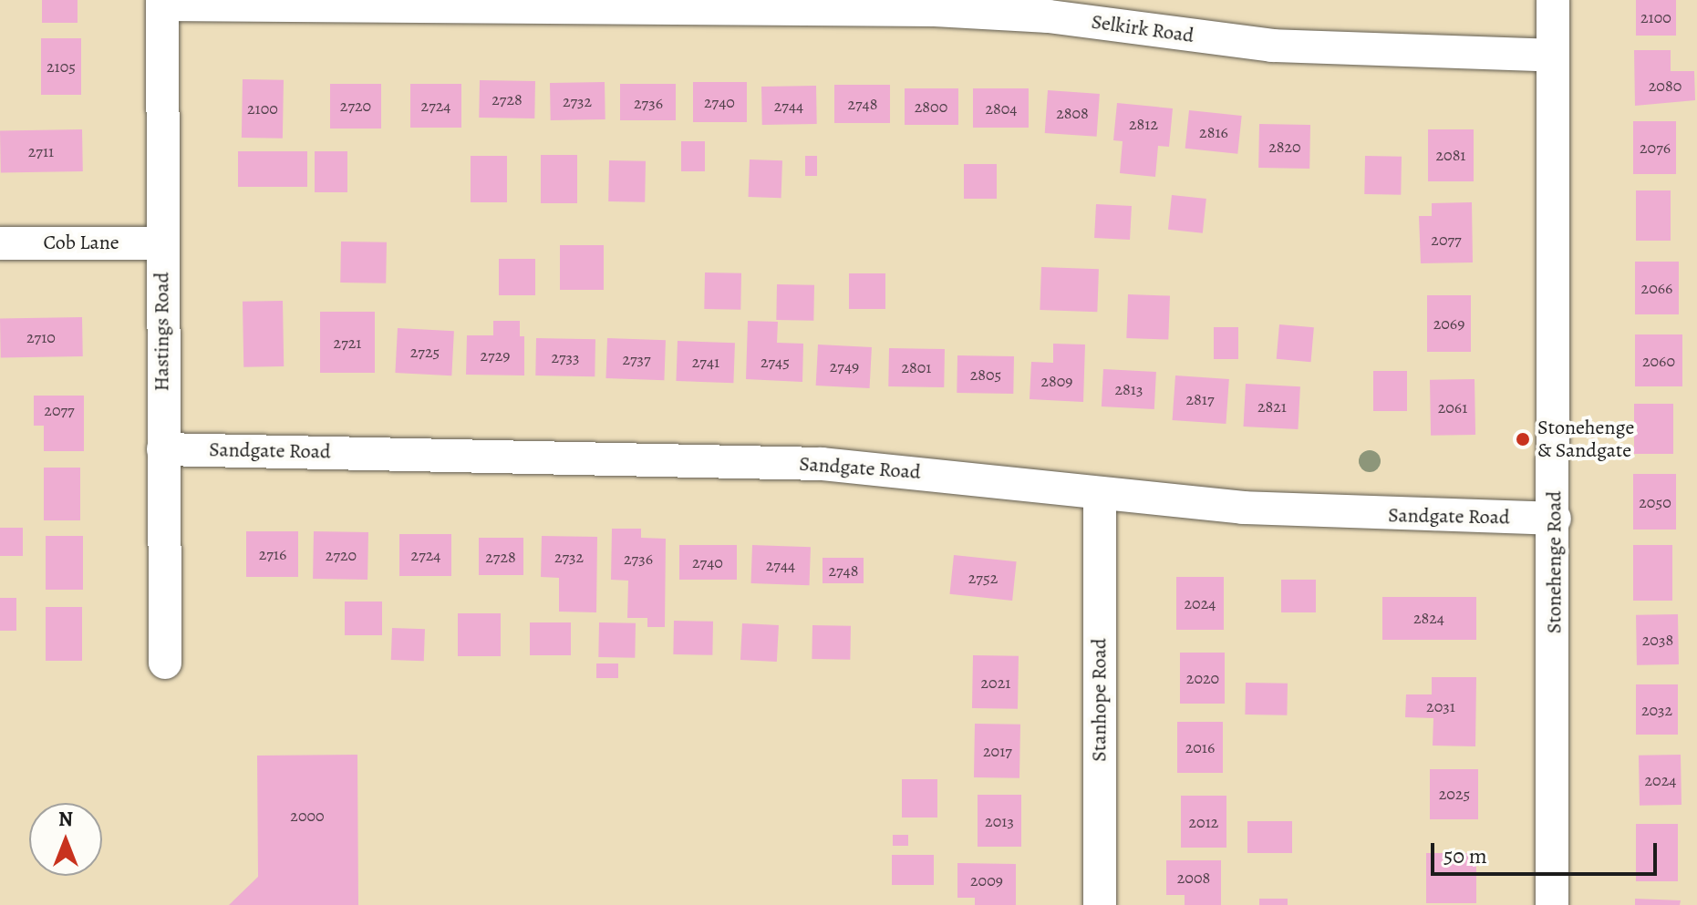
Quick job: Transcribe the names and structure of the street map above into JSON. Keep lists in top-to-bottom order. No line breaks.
{"streets":{"street":["Selkirk Road","Cob Lane","Hastings Road","Sandgate Road","Stonehenge Road","Stanhope Road"]},"crossings":[["Selkirk Road","Hastings Road"],["Selkirk Road","Stonehenge Road"],["Cob Lane","Hastings Road"],["Hastings Road","Sandgate Road"],["Sandgate Road","Stonehenge Road"],["Sandgate Road","Stanhope Road"]],"places":["Stonehenge & Sandgate"],"house_numbers":["2100","2105","2080","2728","2732","2740","2736","2748","2720","2724","2744","2800","2100","2804","2808","2812","2816","2820","2076","2711","2081","2077","2066","2069","2710","2721","2725","2729","2733","2737","2060","2741","2745","2749","2801","2805","2809","2813","2817","2821","2061","2077","2050","2716","2720","2724","2728","2732","2736","2740","2744","2748","2752","2024","2824","2038","2020","2021","2031","2032","2016","2017","2024","2025","2000","2013","2012","2008","2009"],"scale_bar":"50 m","north":"top"}
